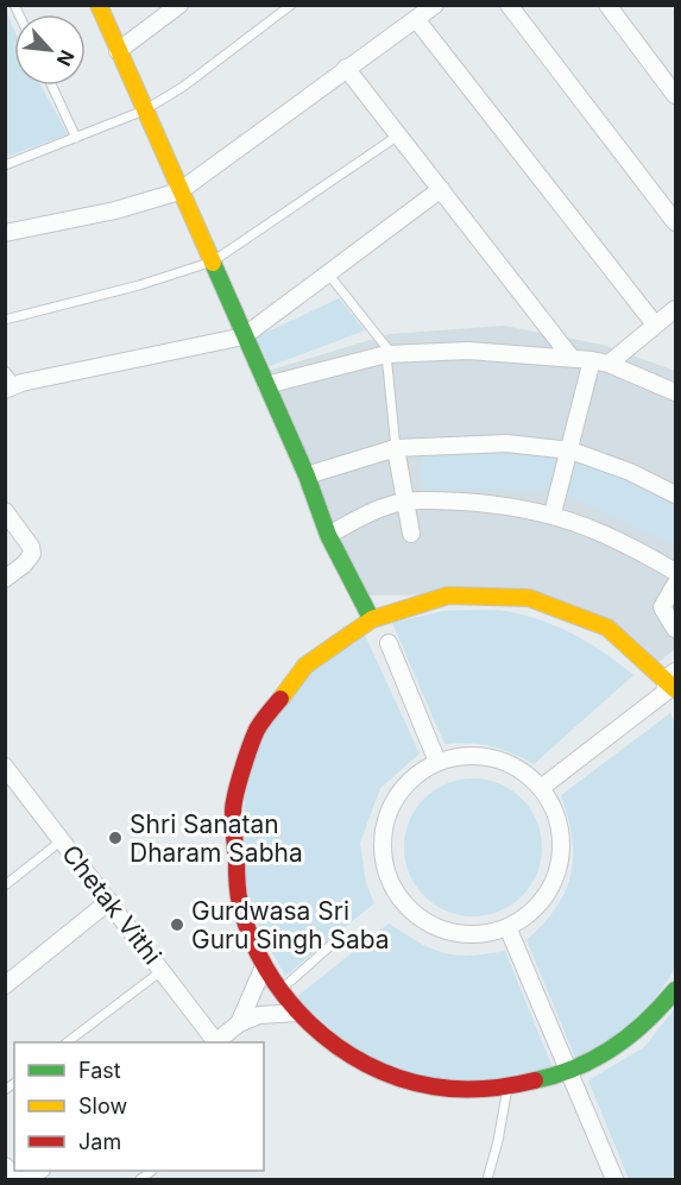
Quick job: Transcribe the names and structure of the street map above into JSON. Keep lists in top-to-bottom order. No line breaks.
{"streets":{"street":["Chetak Vithi"]},"places":["Shri Sanatan Dharam Sabha","Gurdwasa Sri Guru Singh Saba"],"legend":["Fast","Slow","Jam"],"north":"bottom right"}
